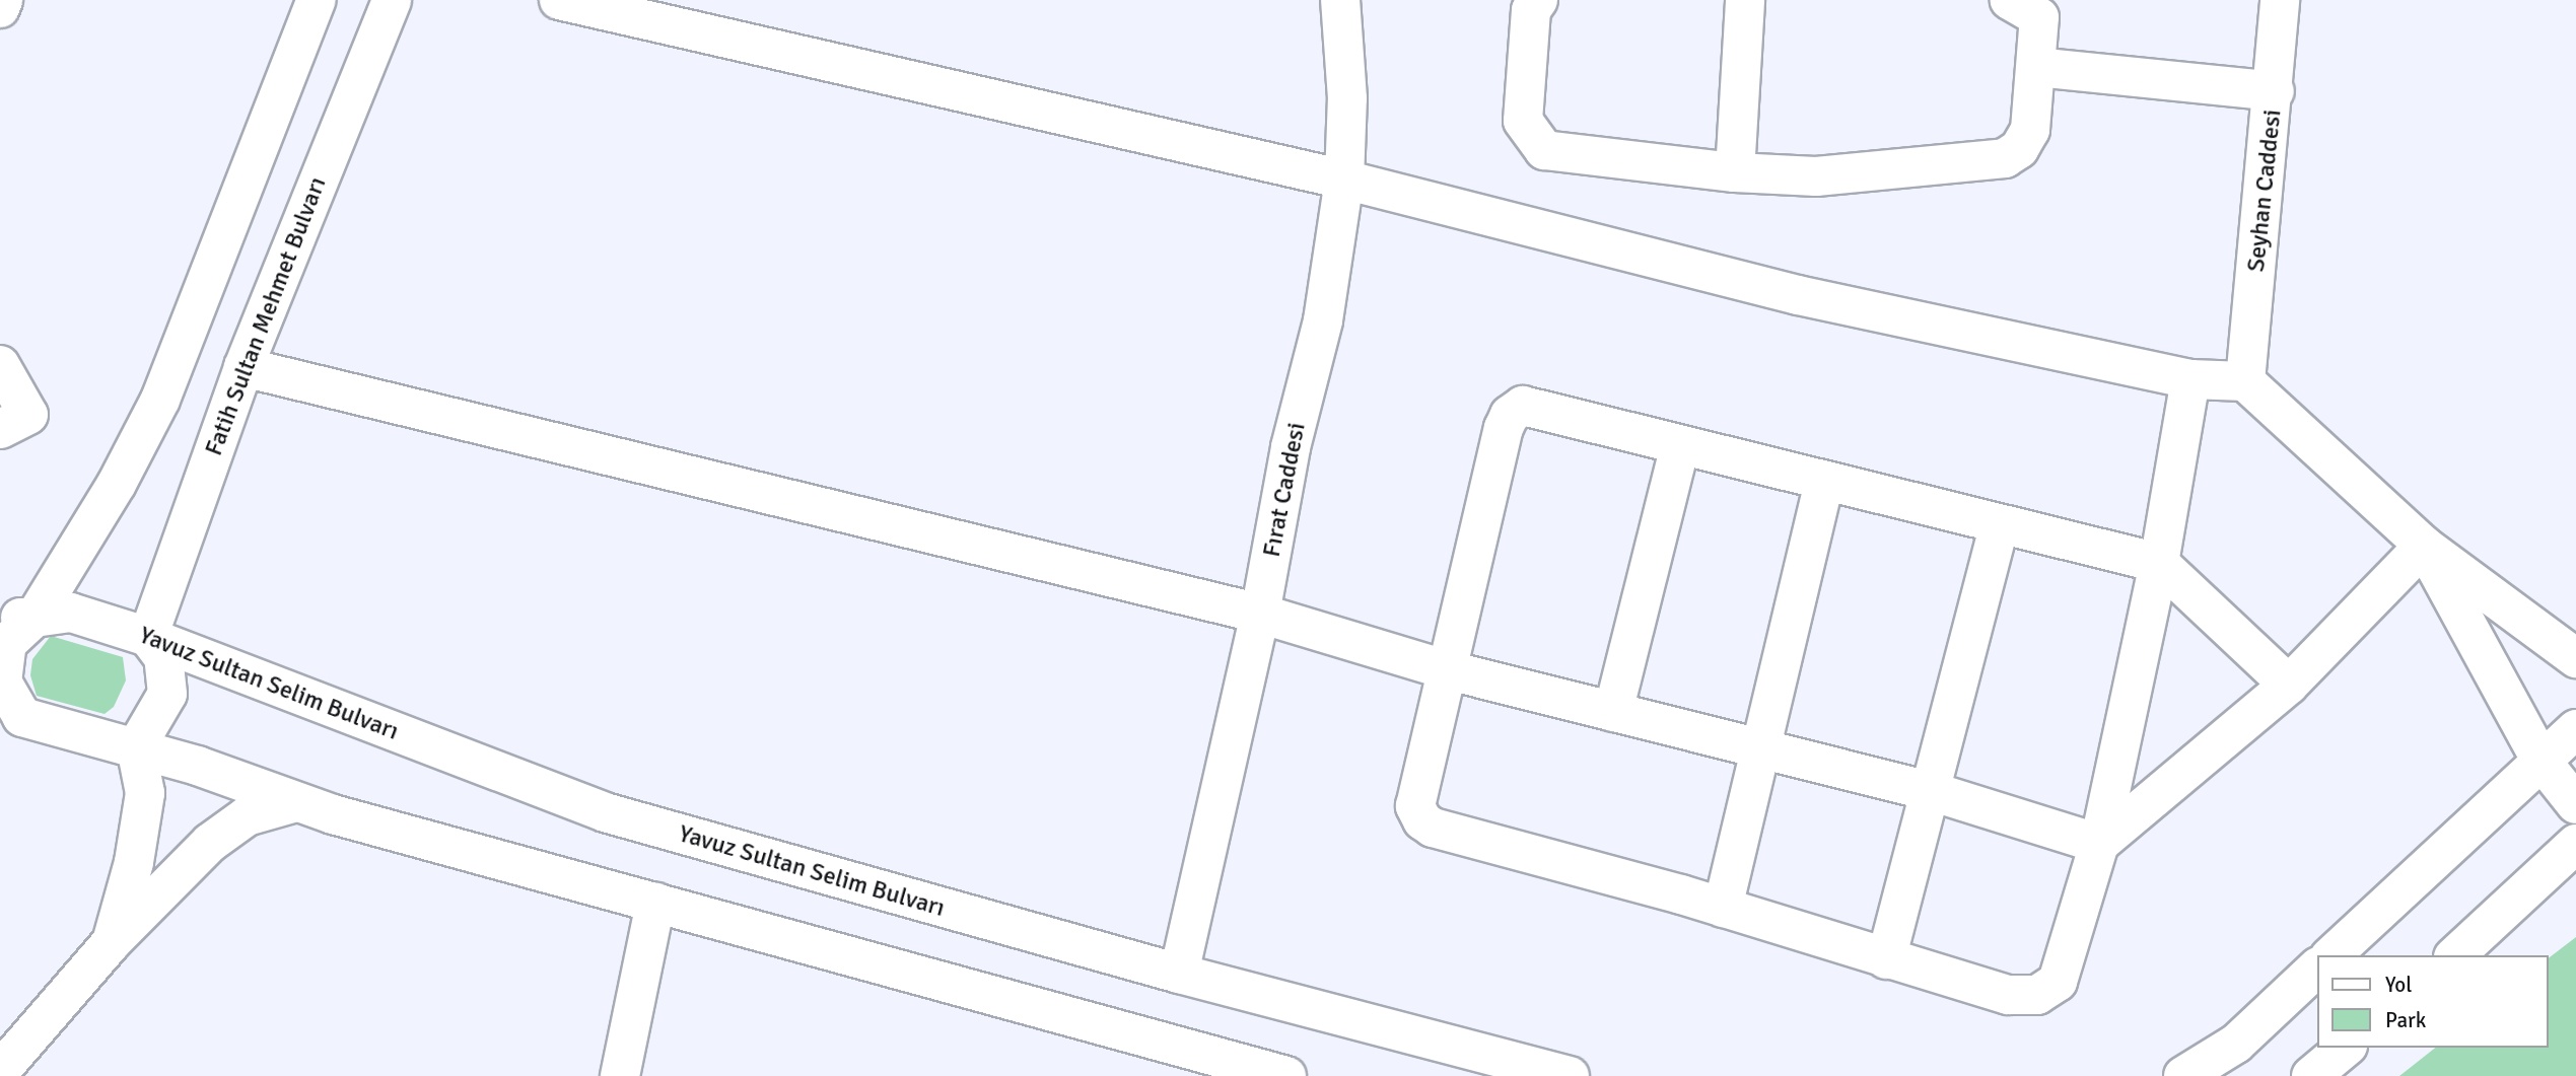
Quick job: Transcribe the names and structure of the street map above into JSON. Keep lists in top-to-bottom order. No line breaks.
{"streets":{"street":["Seyhan Caddesi","Fatih Sultan Mehmet Bulvarı","Fırat Caddesi","Yavuz Sultan Selim Bulvarı"]},"crossings":[["Fatih Sultan Mehmet Bulvarı","Yavuz Sultan Selim Bulvarı"],["Fırat Caddesi","Yavuz Sultan Selim Bulvarı"]],"legend":["Yol","Park"]}
